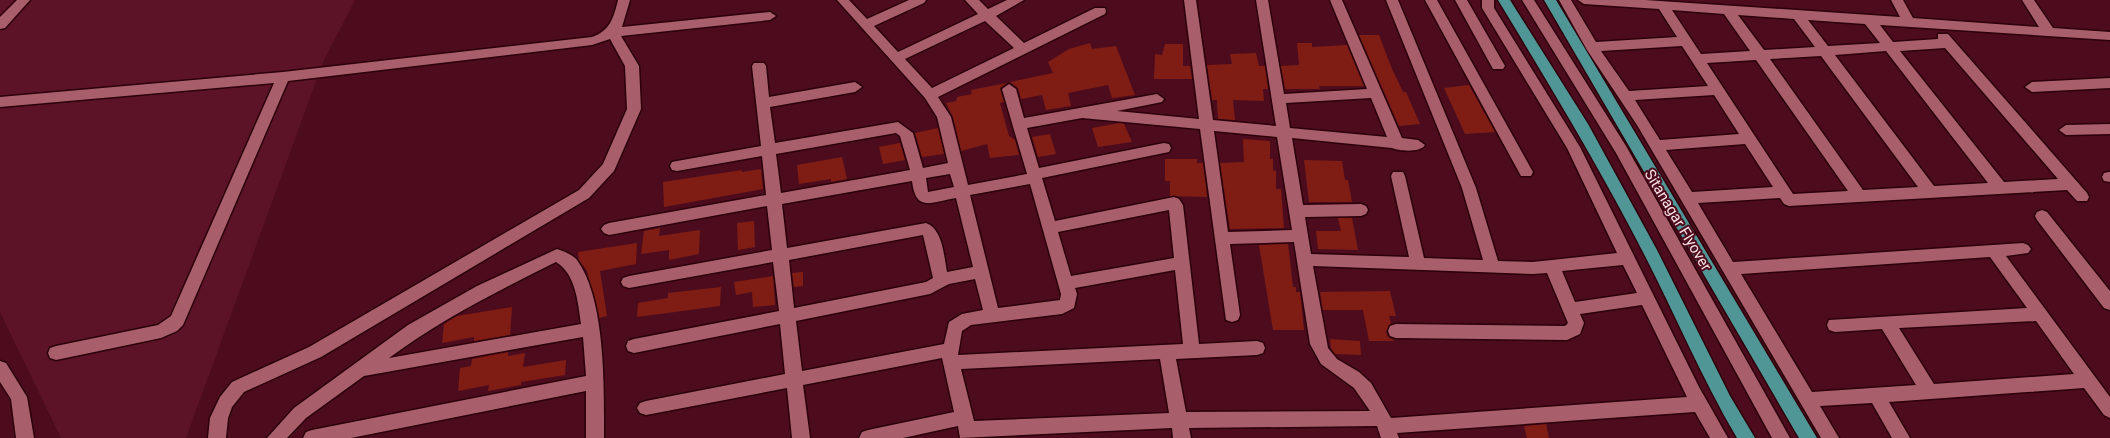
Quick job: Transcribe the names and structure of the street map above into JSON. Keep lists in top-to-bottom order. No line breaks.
{"streets":{"main road":["Sitanagar Flyover"]}}
